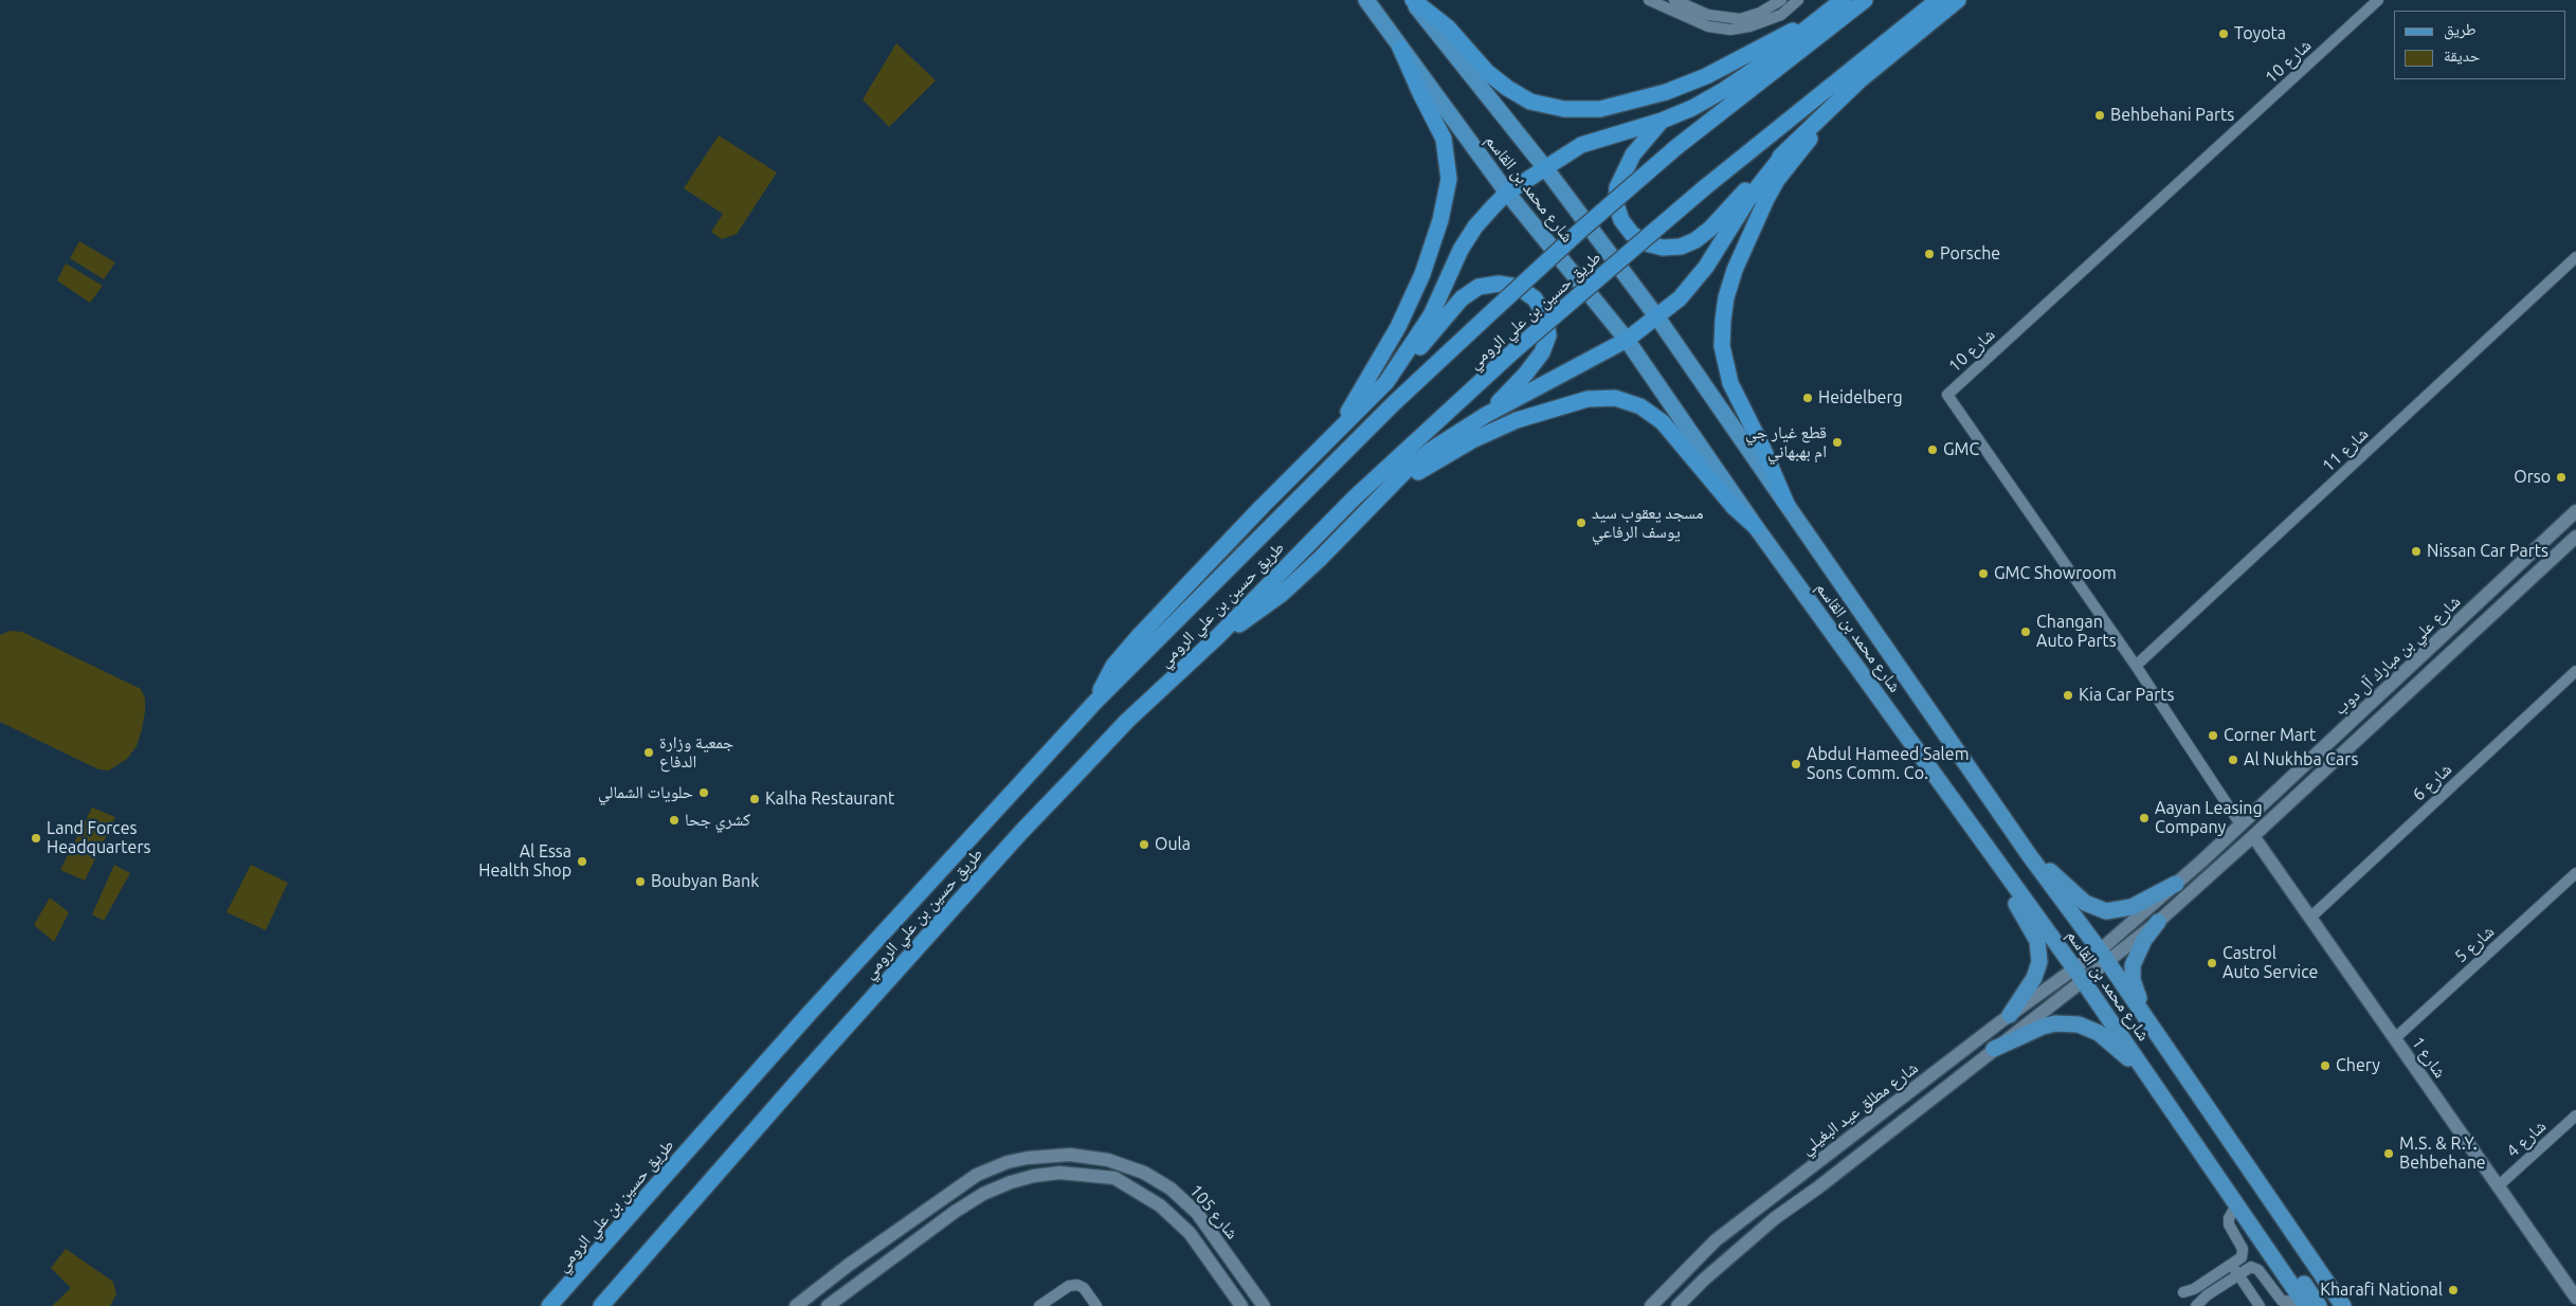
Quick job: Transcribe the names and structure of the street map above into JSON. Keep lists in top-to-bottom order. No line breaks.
{"streets":{"highway":["طريق حسين بن علي الرومي"],"main road":["شارع محمد بن القاسم"],"street":["شارع 10","شارع 11","شارع علي بن مبارك آل دوب","شارع 6","شارع 5","شارع 1","شارع مطلق عيد البغيلي","شارع 4","شارع 105"]},"crossings":[["شارع 10","شارع 11"],["شارع 10","شارع علي بن مبارك آل دوب"],["شارع محمد بن القاسم","شارع علي بن مبارك آل دوب"],["شارع محمد بن القاسم","شارع مطلق عيد البغيلي"],["شارع علي بن مبارك آل دوب","شارع 1"],["شارع علي بن مبارك آل دوب","شارع مطلق عيد البغيلي"],["شارع 6","شارع 1"],["شارع 5","شارع 1"],["شارع 1","شارع 4"]],"places":["Toyota","Behbehani Parts","Porsche","Heidelberg","قطع غيار جي ام بهبهاني","GMC","Orso","مسجد يعقوب سيد يوسف الرفاعي","Nissan Car Parts","GMC Showroom","Changan Auto Parts","Kia Car Parts","Corner Mart","جمعية وزارة الدفاع","Al Nukhba Cars","Abdul Hameed Salem Sons Comm. Co.","حلويات الشمالي","Kalha Restaurant","Aayan Leasing Company","كشري جحا","Land Forces Headquarters","Oula","Al Essa Health Shop","Boubyan Bank","Castrol Auto Service","Chery","M.S. & R.Y. Behbehane","Kharafi National"],"legend":["طريق","حديقة"]}
